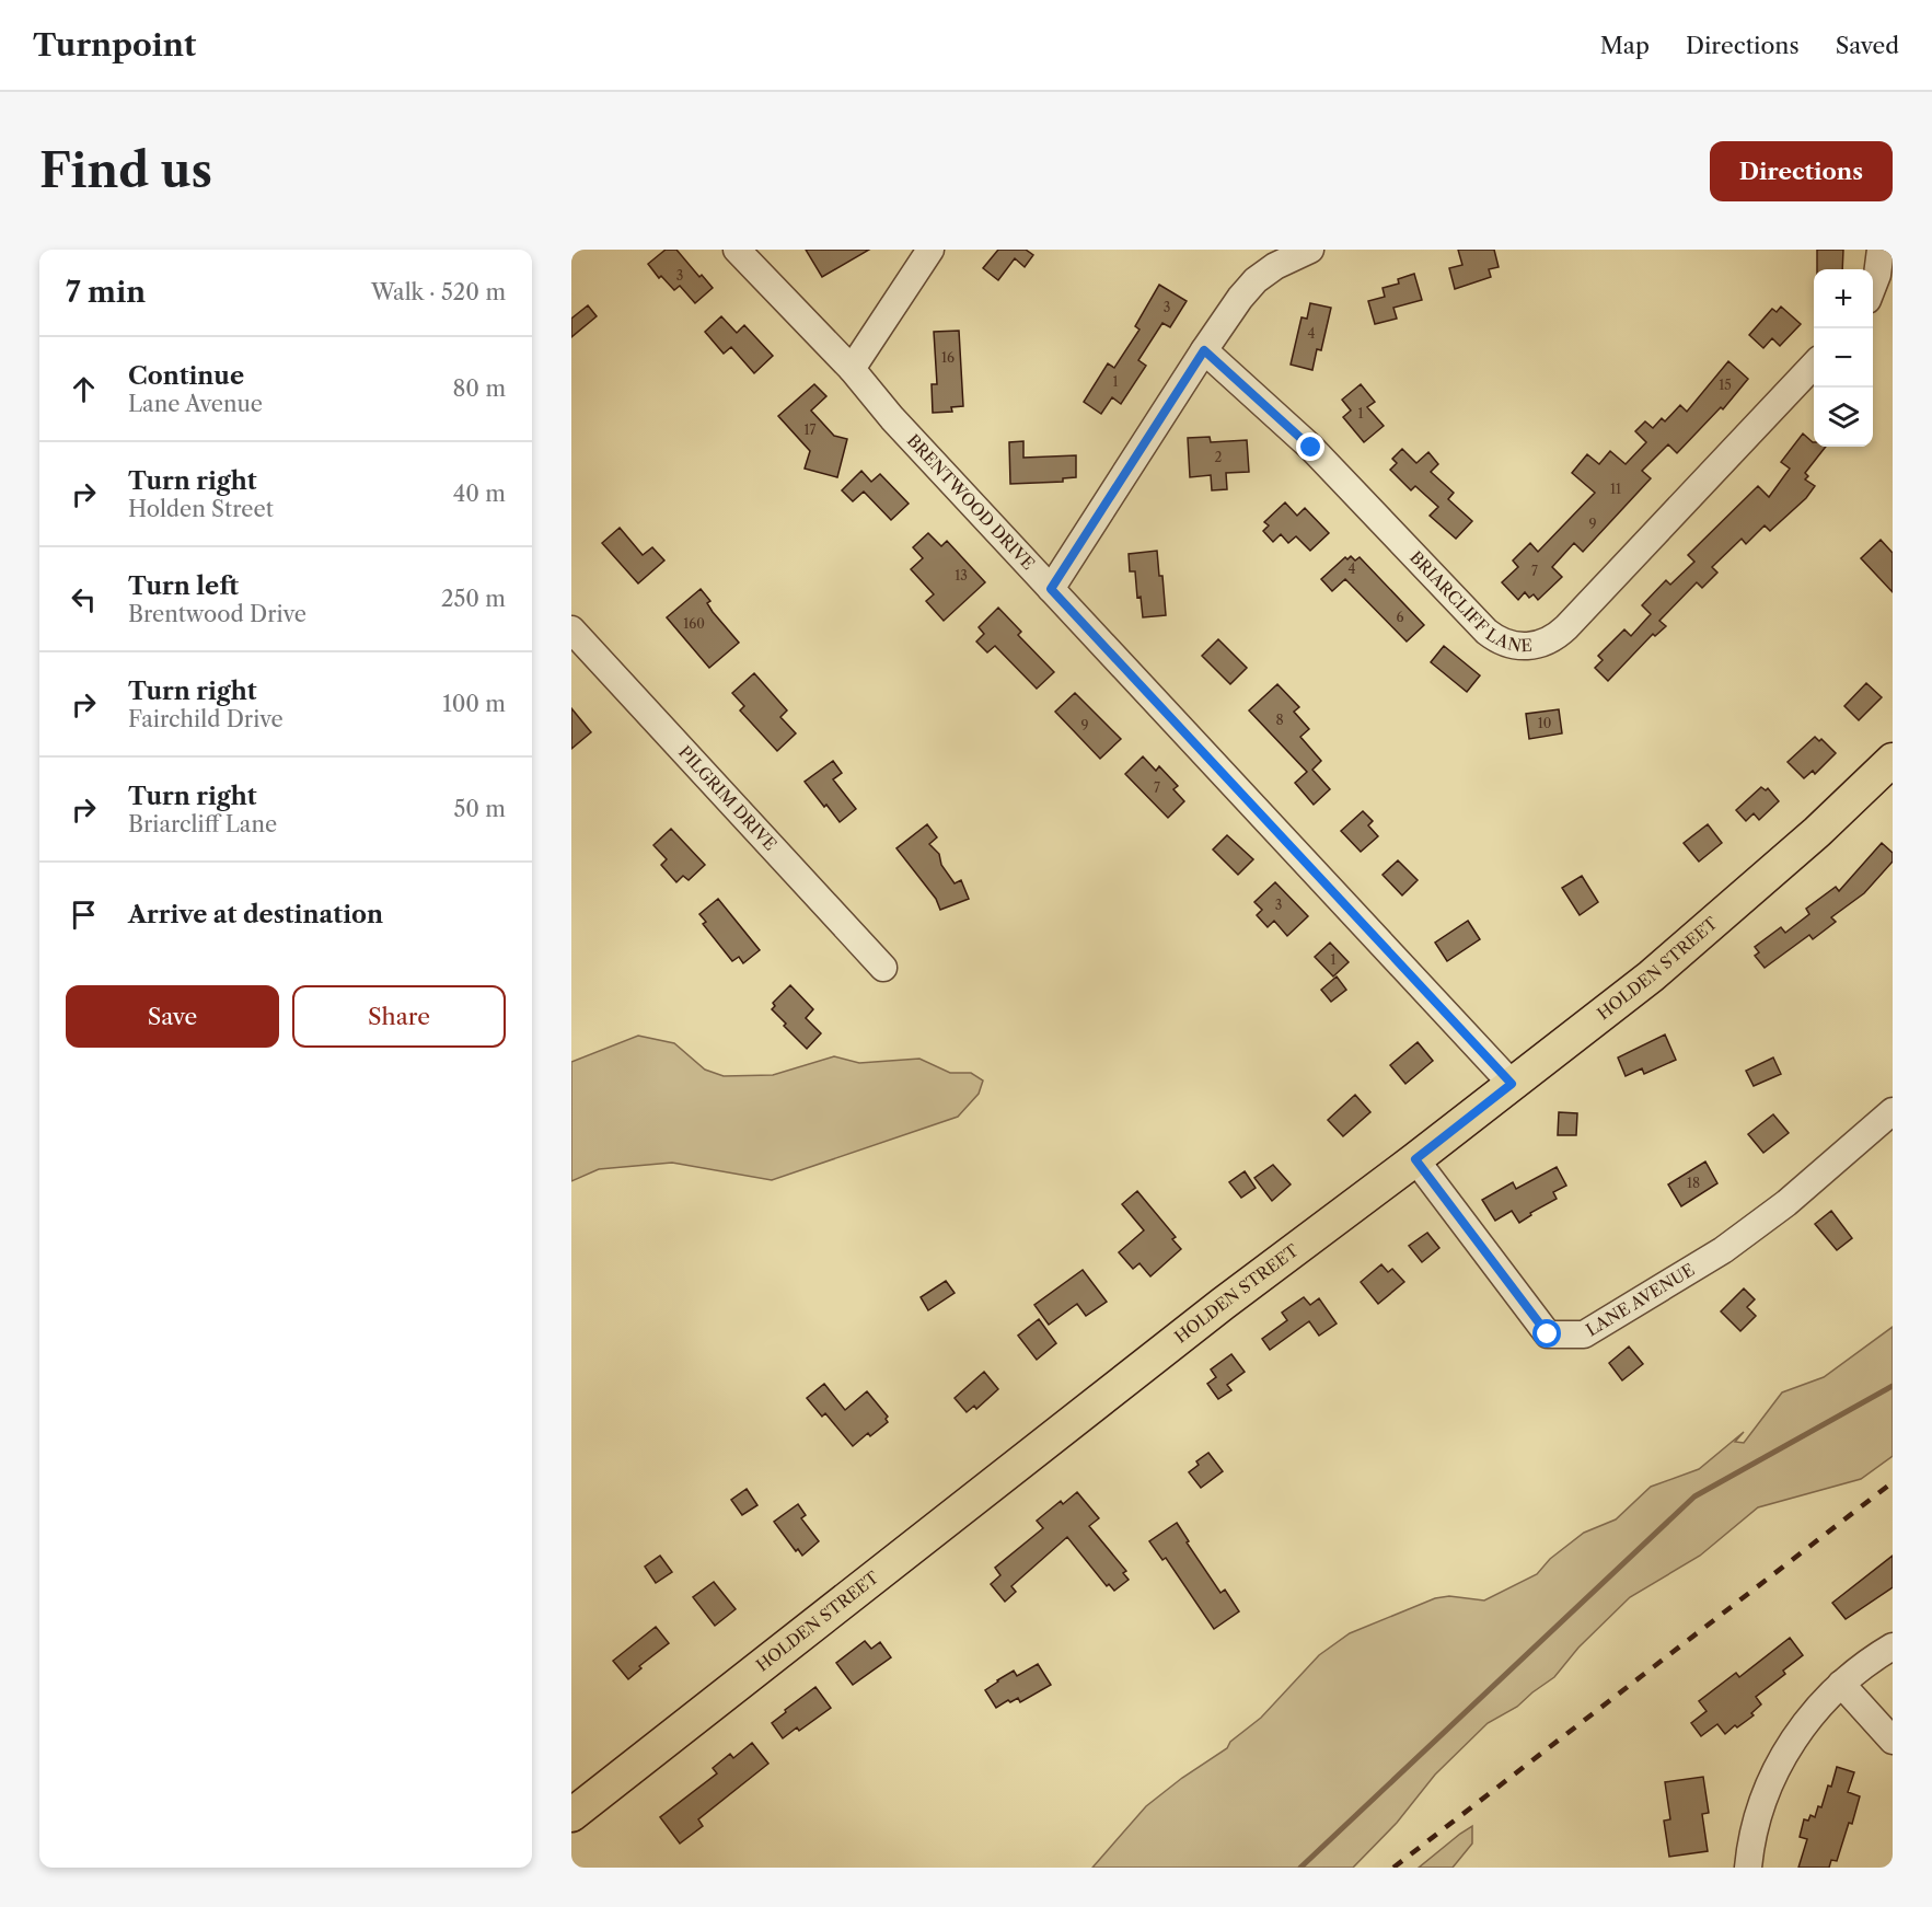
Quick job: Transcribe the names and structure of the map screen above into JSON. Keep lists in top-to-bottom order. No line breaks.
{"streets":{"main road":["HOLDEN STREET"],"street":["BRENTWOOD DRIVE","BRIARCLIFF LANE","PILGRIM DRIVE","LANE AVENUE"]},"crossings":[["BRENTWOOD DRIVE","HOLDEN STREET"],["HOLDEN STREET","LANE AVENUE"]],"house_numbers":["3","3","4","16","1","15","1","17","2","11","9","4","7","13","6","160","8","10","9","7","3","1","18"],"page":{"header":"Turnpoint","nav":["Map","Directions","Saved"],"buttons":["Directions",["Save","Share"]],"title":"Find us","heading":["7 min","Walk · 520 m"],"map_buttons":["+","−"],"list":[["Continue","Lane Avenue","80 m"],["Turn right","Holden Street","40 m"],["Turn left","Brentwood Drive","250 m"],["Turn right","Fairchild Drive","100 m"],["Turn right","Briarcliff Lane","50 m"],"Arrive at destination"]}}
